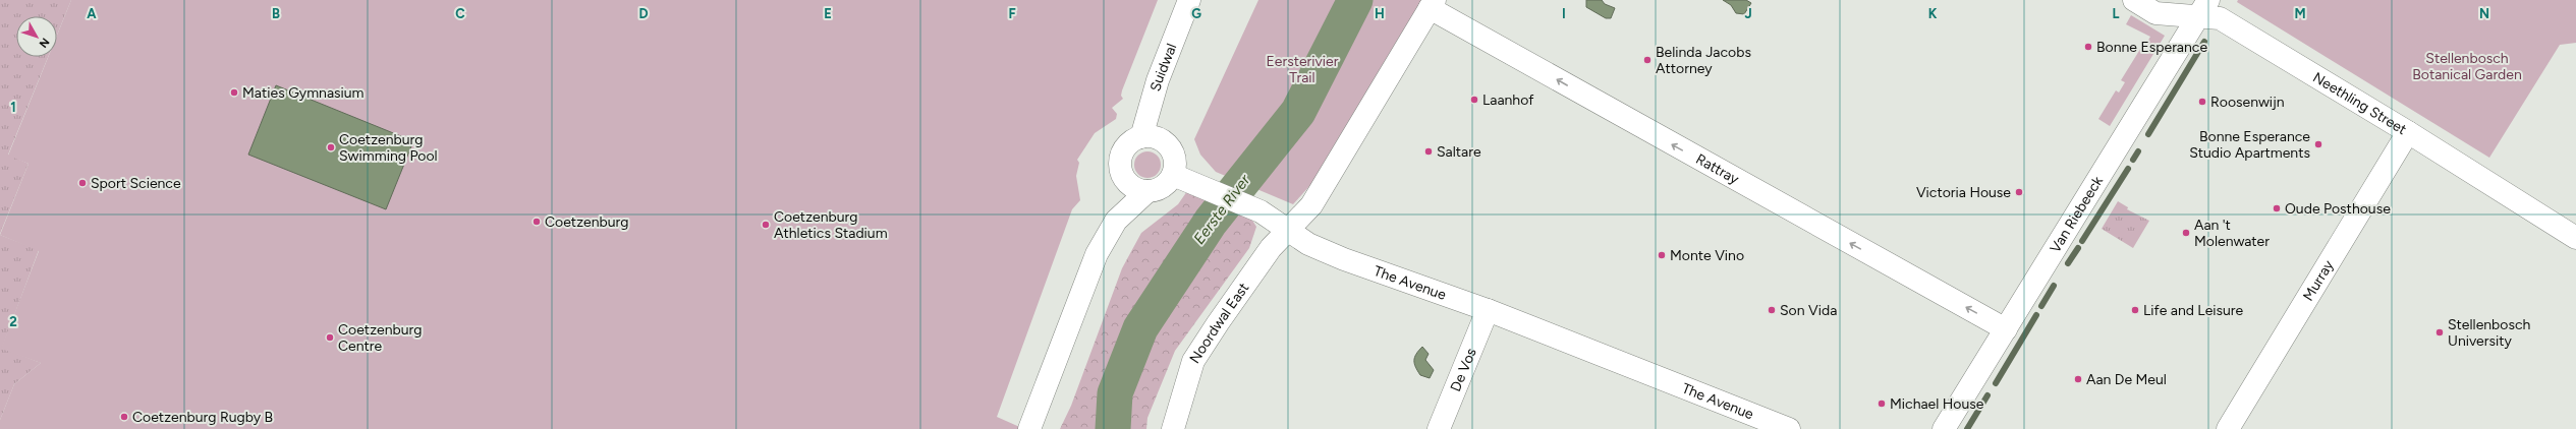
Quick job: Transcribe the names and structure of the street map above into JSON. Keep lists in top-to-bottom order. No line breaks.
{"streets":{"street":["Suidwal","Neethling Street","Rattray","Van Riebeeck","Murray","The Avenue","Noordwal East","De Vos"]},"crossings":[["Suidwal","The Avenue"],["Neethling Street","Van Riebeeck"],["Neethling Street","Murray"],["Rattray","Van Riebeeck"],["The Avenue","Noordwal East"],["The Avenue","De Vos"]],"one_way":["Rattray"],"water":["Eerste River"],"parks":["Stellenbosch Botanical Garden","Eersterivier Trail"],"places":["Bonne Esperance","Belinda Jacobs Attorney","Maties Gymnasium","Laanhof","Roosenwijn","Bonne Esperance Studio Apartments","Coetzenburg Swimming Pool","Saltare","Sport Science","Victoria House","Oude Posthouse","Coetzenburg","Coetzenburg Athletics Stadium","Aan 't Molenwater","Monte Vino","Son Vida","Life and Leisure","Stellenbosch University","Coetzenburg Centre","Aan De Meul","Michael House","Coetzenburg Rugby B"],"north":"bottom right","grid":{"columns":["A","B","C","D","E","F","G","H","I","J","K","L","M","N"],"rows":["1","2"]}}
